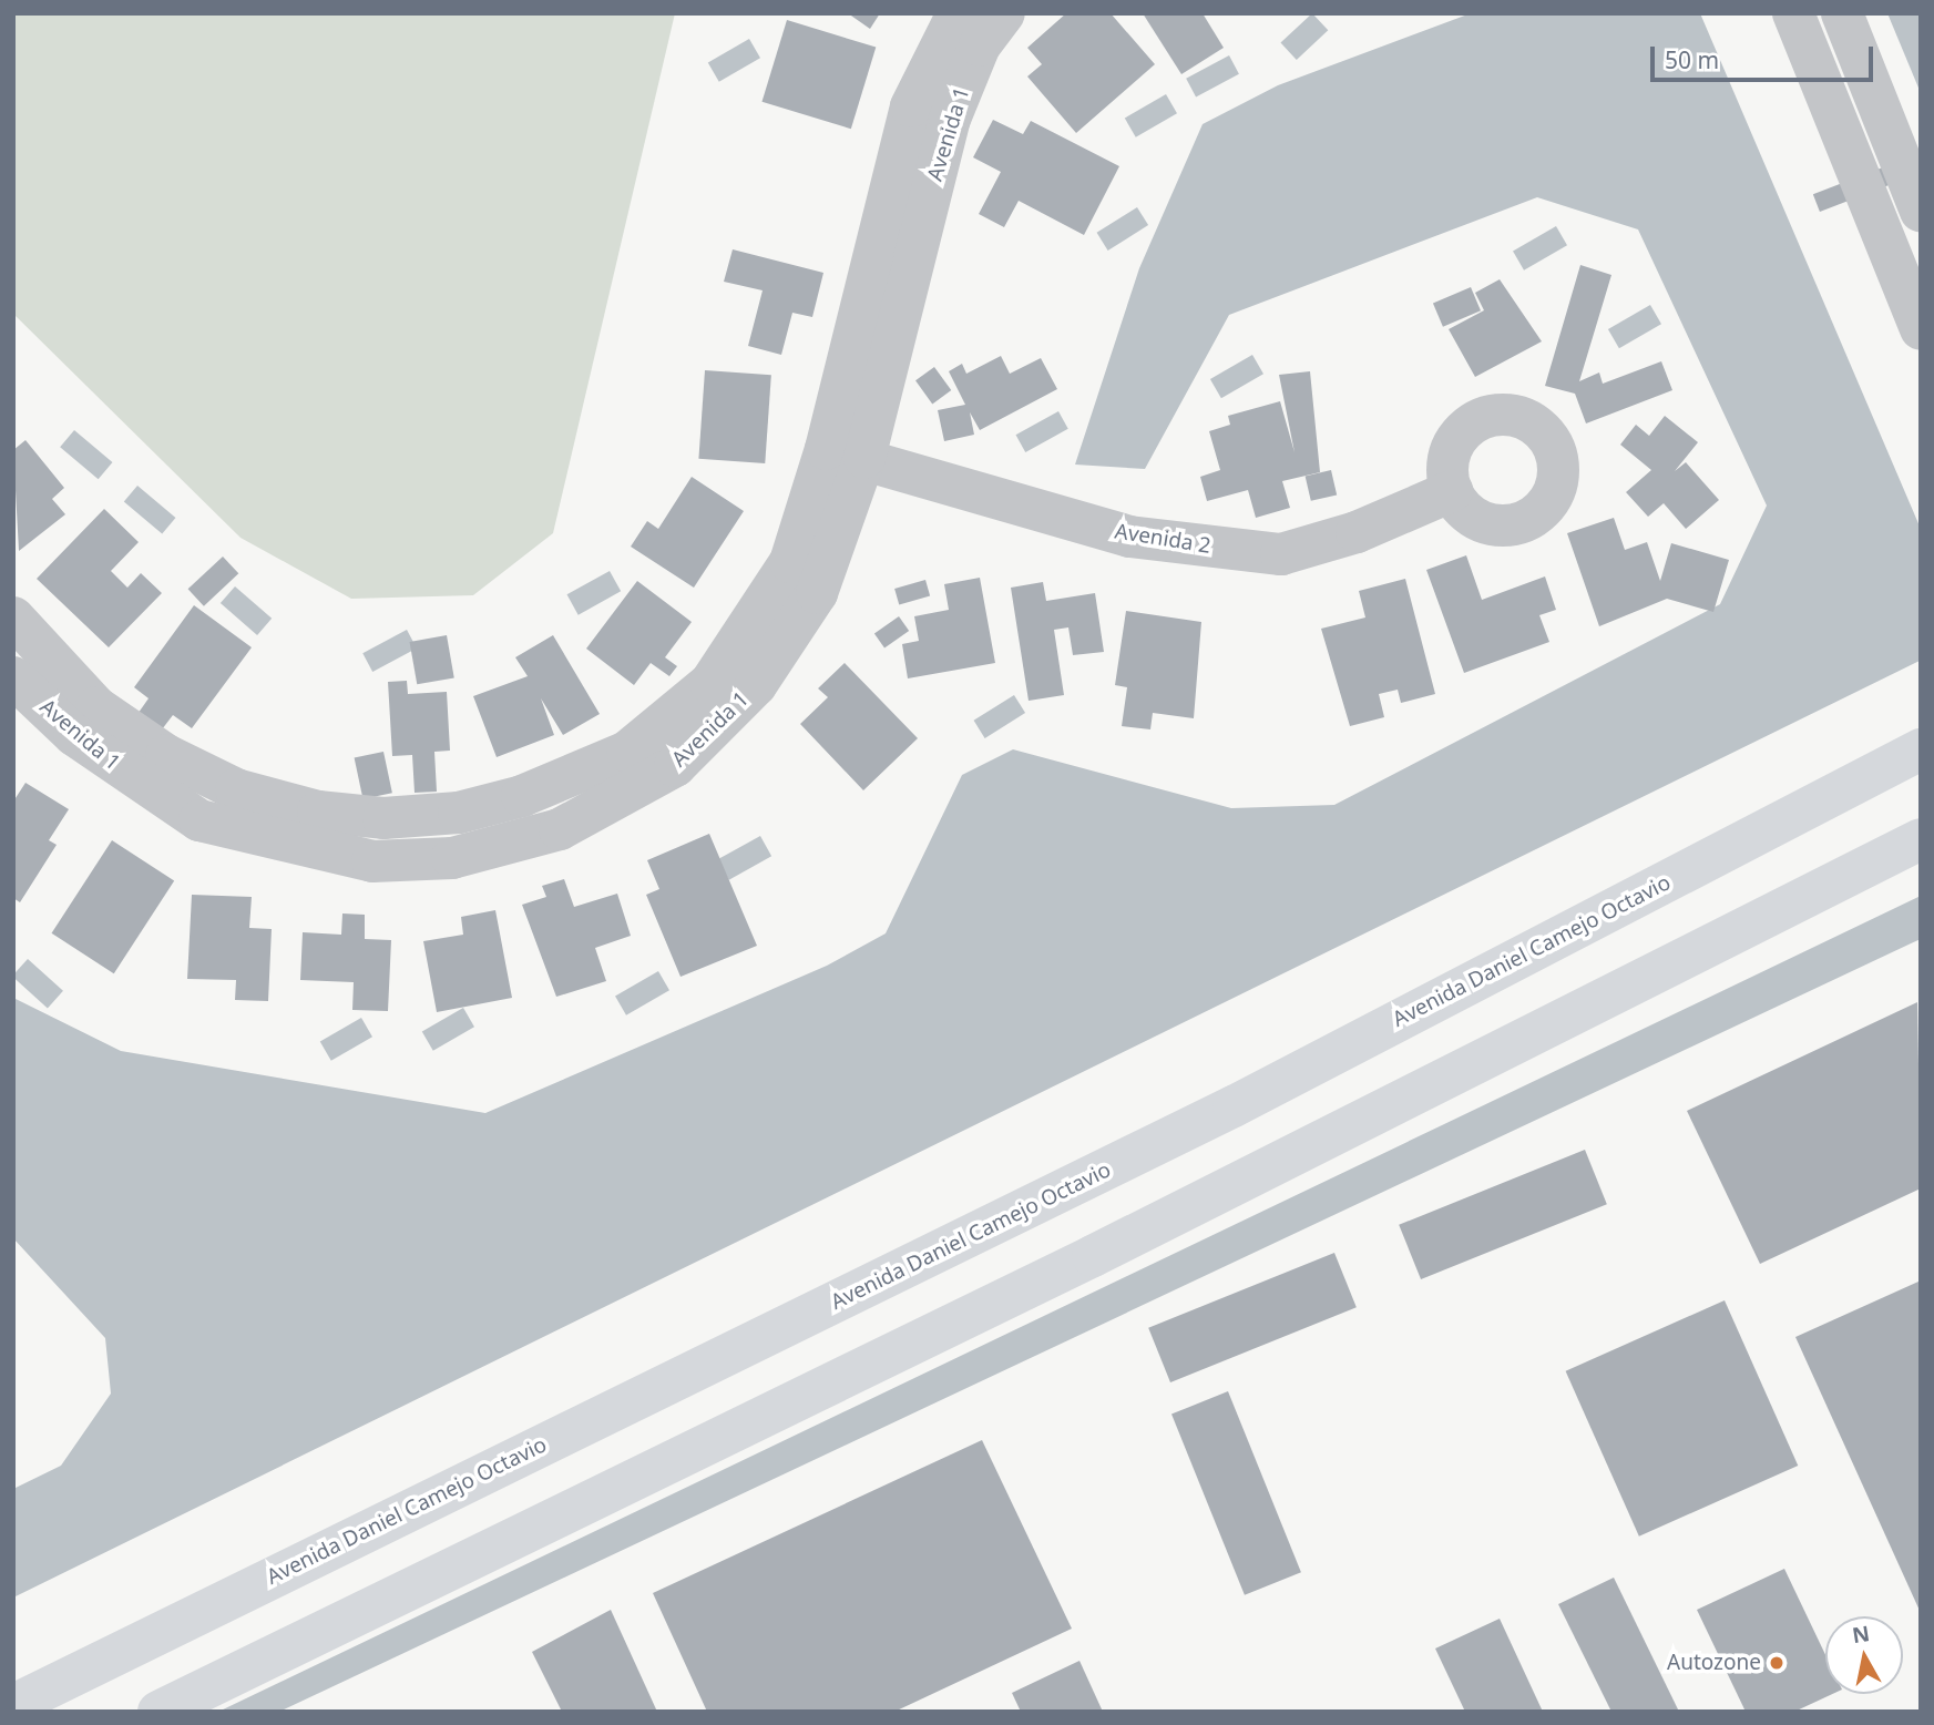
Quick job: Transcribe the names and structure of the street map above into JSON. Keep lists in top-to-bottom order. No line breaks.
{"streets":{"main road":["Avenida Daniel Camejo Octavio"],"street":["Avenida 1","Avenida 2"]},"crossings":[["Avenida 1","Avenida 2"]],"places":["Autozone"],"scale_bar":"50 m","north":"top"}
